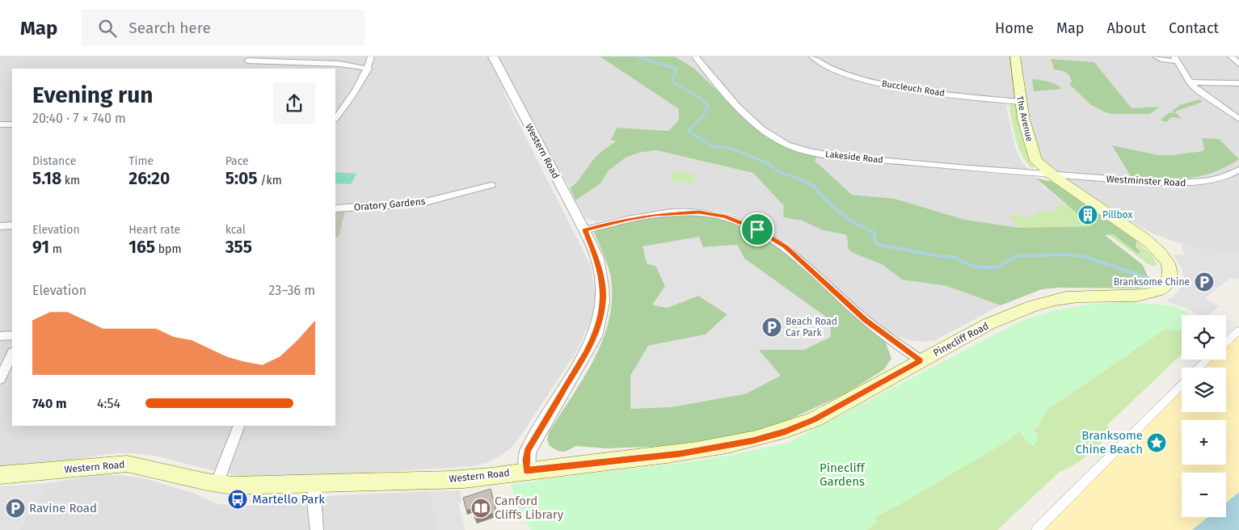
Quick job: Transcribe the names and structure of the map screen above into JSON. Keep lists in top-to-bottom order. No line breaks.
{"streets":{"main road":["The Avenue","Western Road","Pinecliff Road"],"street":["Buccleuch Road","Lakeside Road","Westminster Road","Oratory Gardens"]},"crossings":[["Buccleuch Road","The Avenue"],["The Avenue","Lakeside Road"],["The Avenue","Westminster Road"],["The Avenue","Pinecliff Road"],["Western Road","Pinecliff Road"],["Lakeside Road","Westminster Road"],["Lakeside Road","Pinecliff Road"],["Westminster Road","Pinecliff Road"]],"parks":["Pinecliff Gardens"],"places":{"building":["Pillbox"],"parking":["Branksome Chine","Beach Road Car Park","Ravine Road"],"place":["Branksome Chine Beach"],"bus stop":["Martello Park"],"library":["Canford Cliffs Library"]},"page":{"header":"Map","search":"Search here","nav":["Home","Map","About","Contact"],"heading":["Evening run","20:40 · 7 × 740 m"],"stats":[["Distance","5.18 km"],["Time","26:20"],["Pace","5:05 /km"],["Elevation","91 m"],["Heart rate","165 bpm"],["kcal","355"]],"chart":["Elevation","23–36 m"],"map_buttons":["+","−"],"list":[{"name":"740 m","note":"4:54"}]}}
